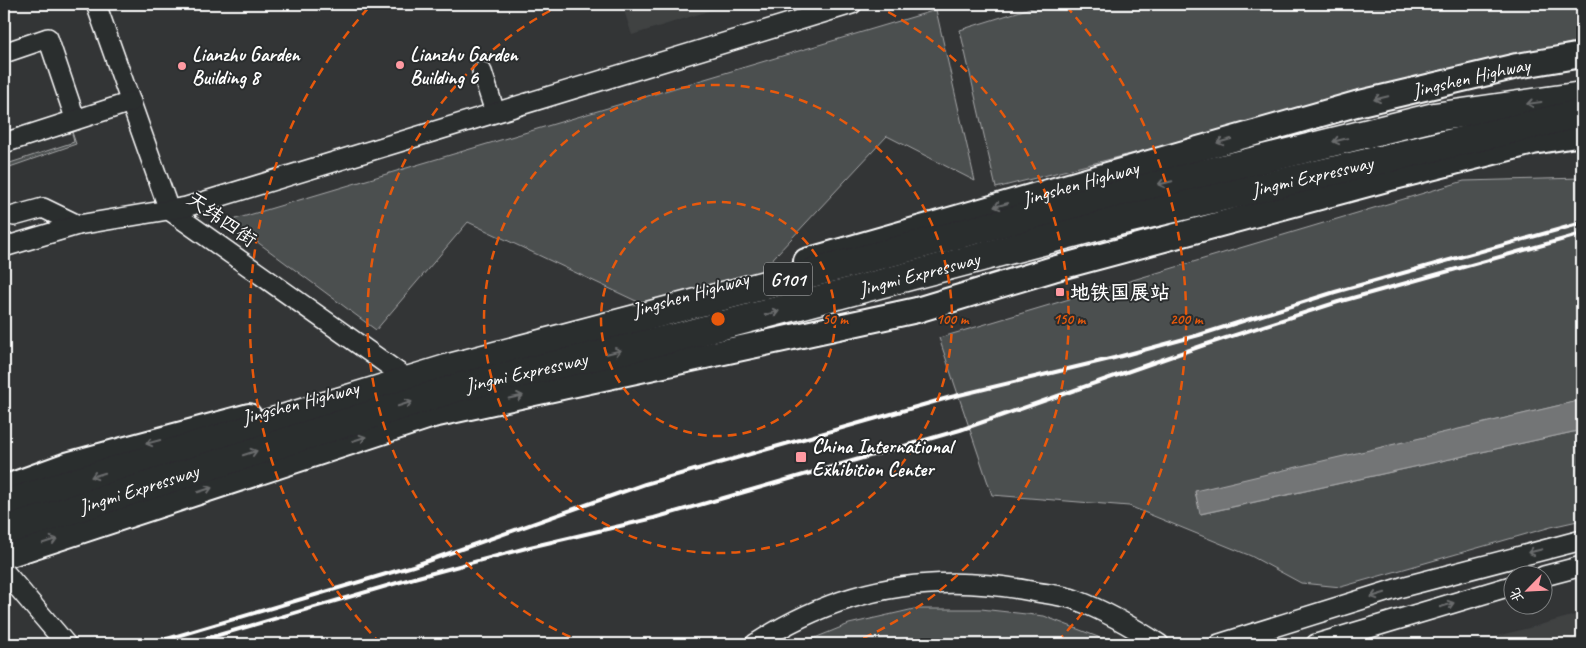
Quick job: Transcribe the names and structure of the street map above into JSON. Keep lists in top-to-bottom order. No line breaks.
{"streets":{"highway":["Jingmi Expressway","G101"],"main road":["Jingshen Highway"],"street":["天纬四街"]},"crossings":[["Jingshen Highway","天纬四街"]],"places":{"other":["Lianzhu Garden Building 6","Lianzhu Garden Building 8"],"transit":["地铁国展站","China International Exhibition Center"]},"north":"bottom left","rings":["50 m","100 m","150 m","200 m"]}
